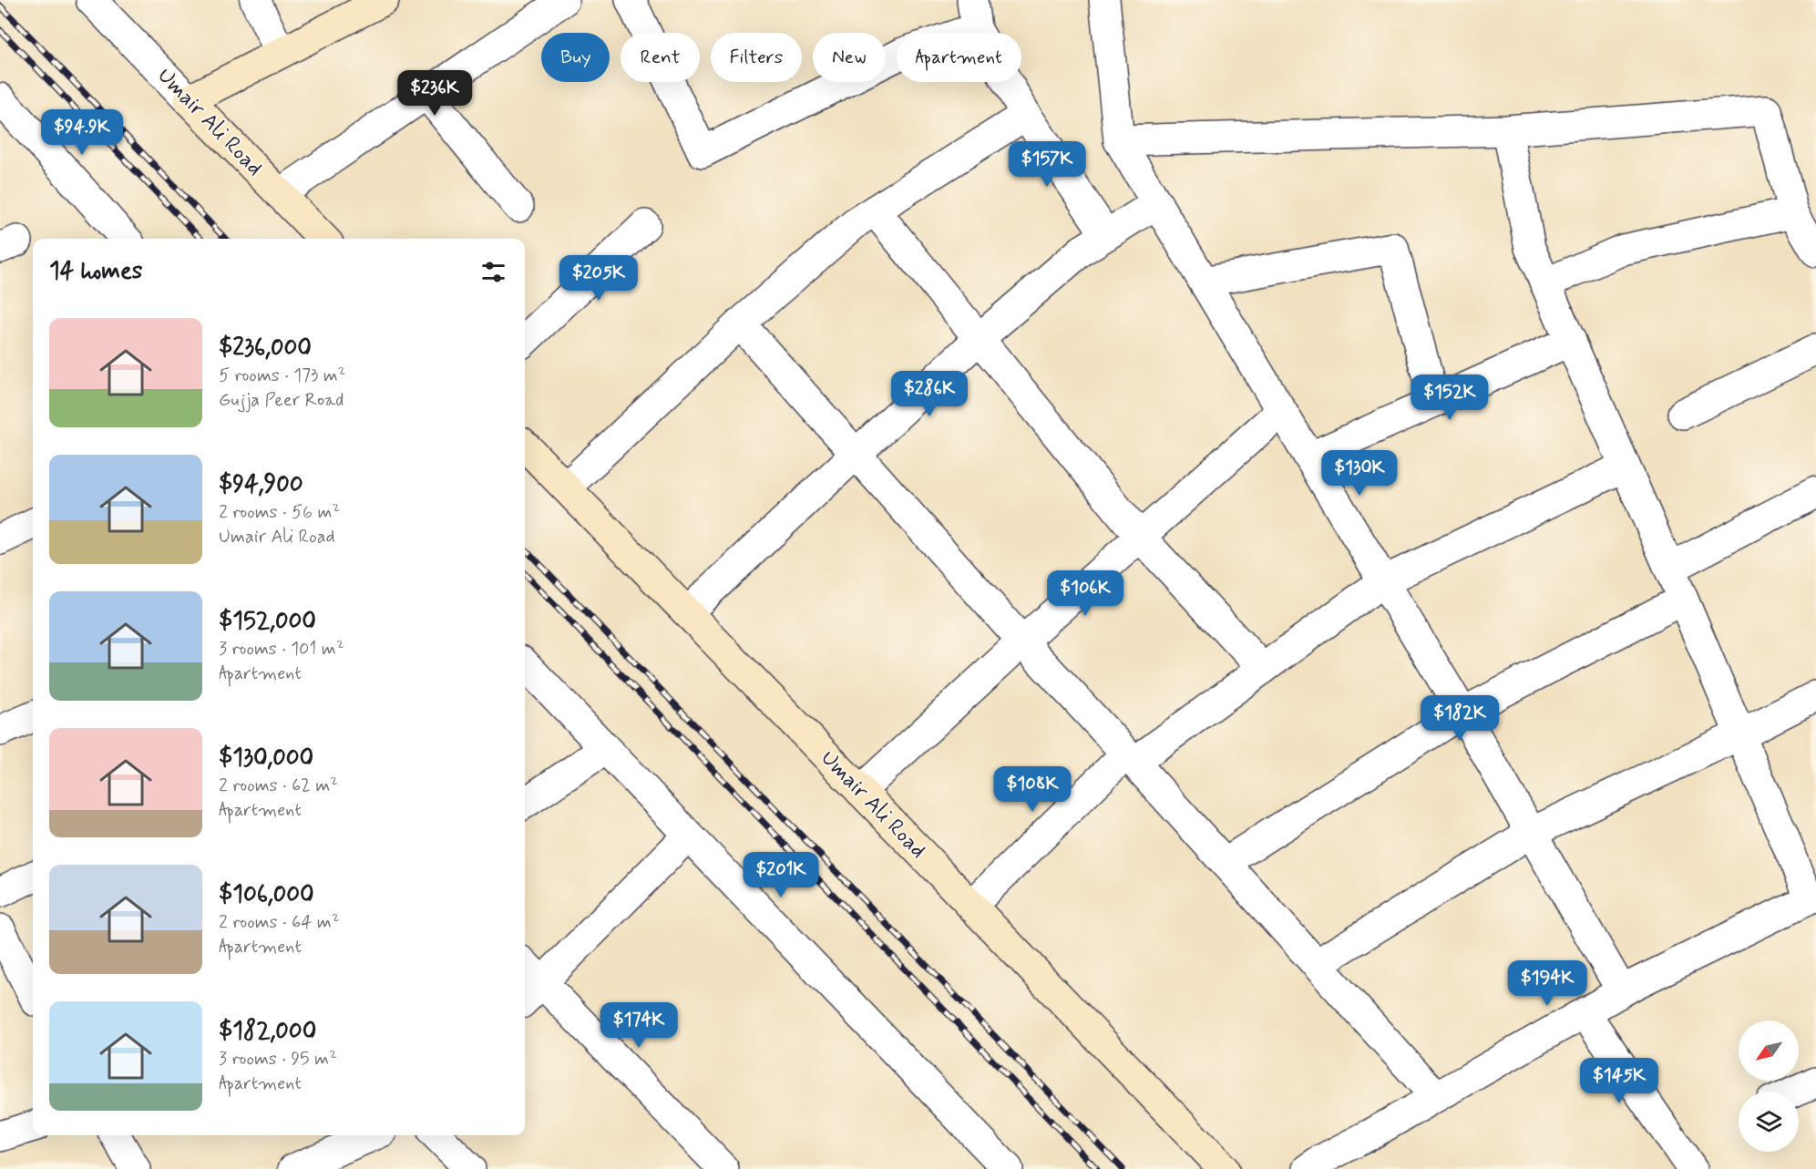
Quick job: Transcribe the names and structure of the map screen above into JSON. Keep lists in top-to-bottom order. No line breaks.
{"streets":{"street":["Umair Ali Road"]},"north":"bottom left","page":{"chip":["Buy","Rent","Filters","New","Apartment"],"price":["$236K","$94.9K","$157K","$205K","$286K","$152K","$130K","$106K","$182K","$108K","$201K","$194K","$174K","$145K"],"heading":"14 homes","list":[{"name":"$236,000","note":"5 rooms · 173 m² · Gujja Peer Road"},{"name":"$94,900","note":"2 rooms · 56 m² · Umair Ali Road"},{"name":"$152,000","note":"3 rooms · 101 m² · Apartment"},{"name":"$130,000","note":"2 rooms · 62 m² · Apartment"},{"name":"$106,000","note":"2 rooms · 64 m² · Apartment"},{"name":"$182,000","note":"3 rooms · 95 m² · Apartment"}]}}
